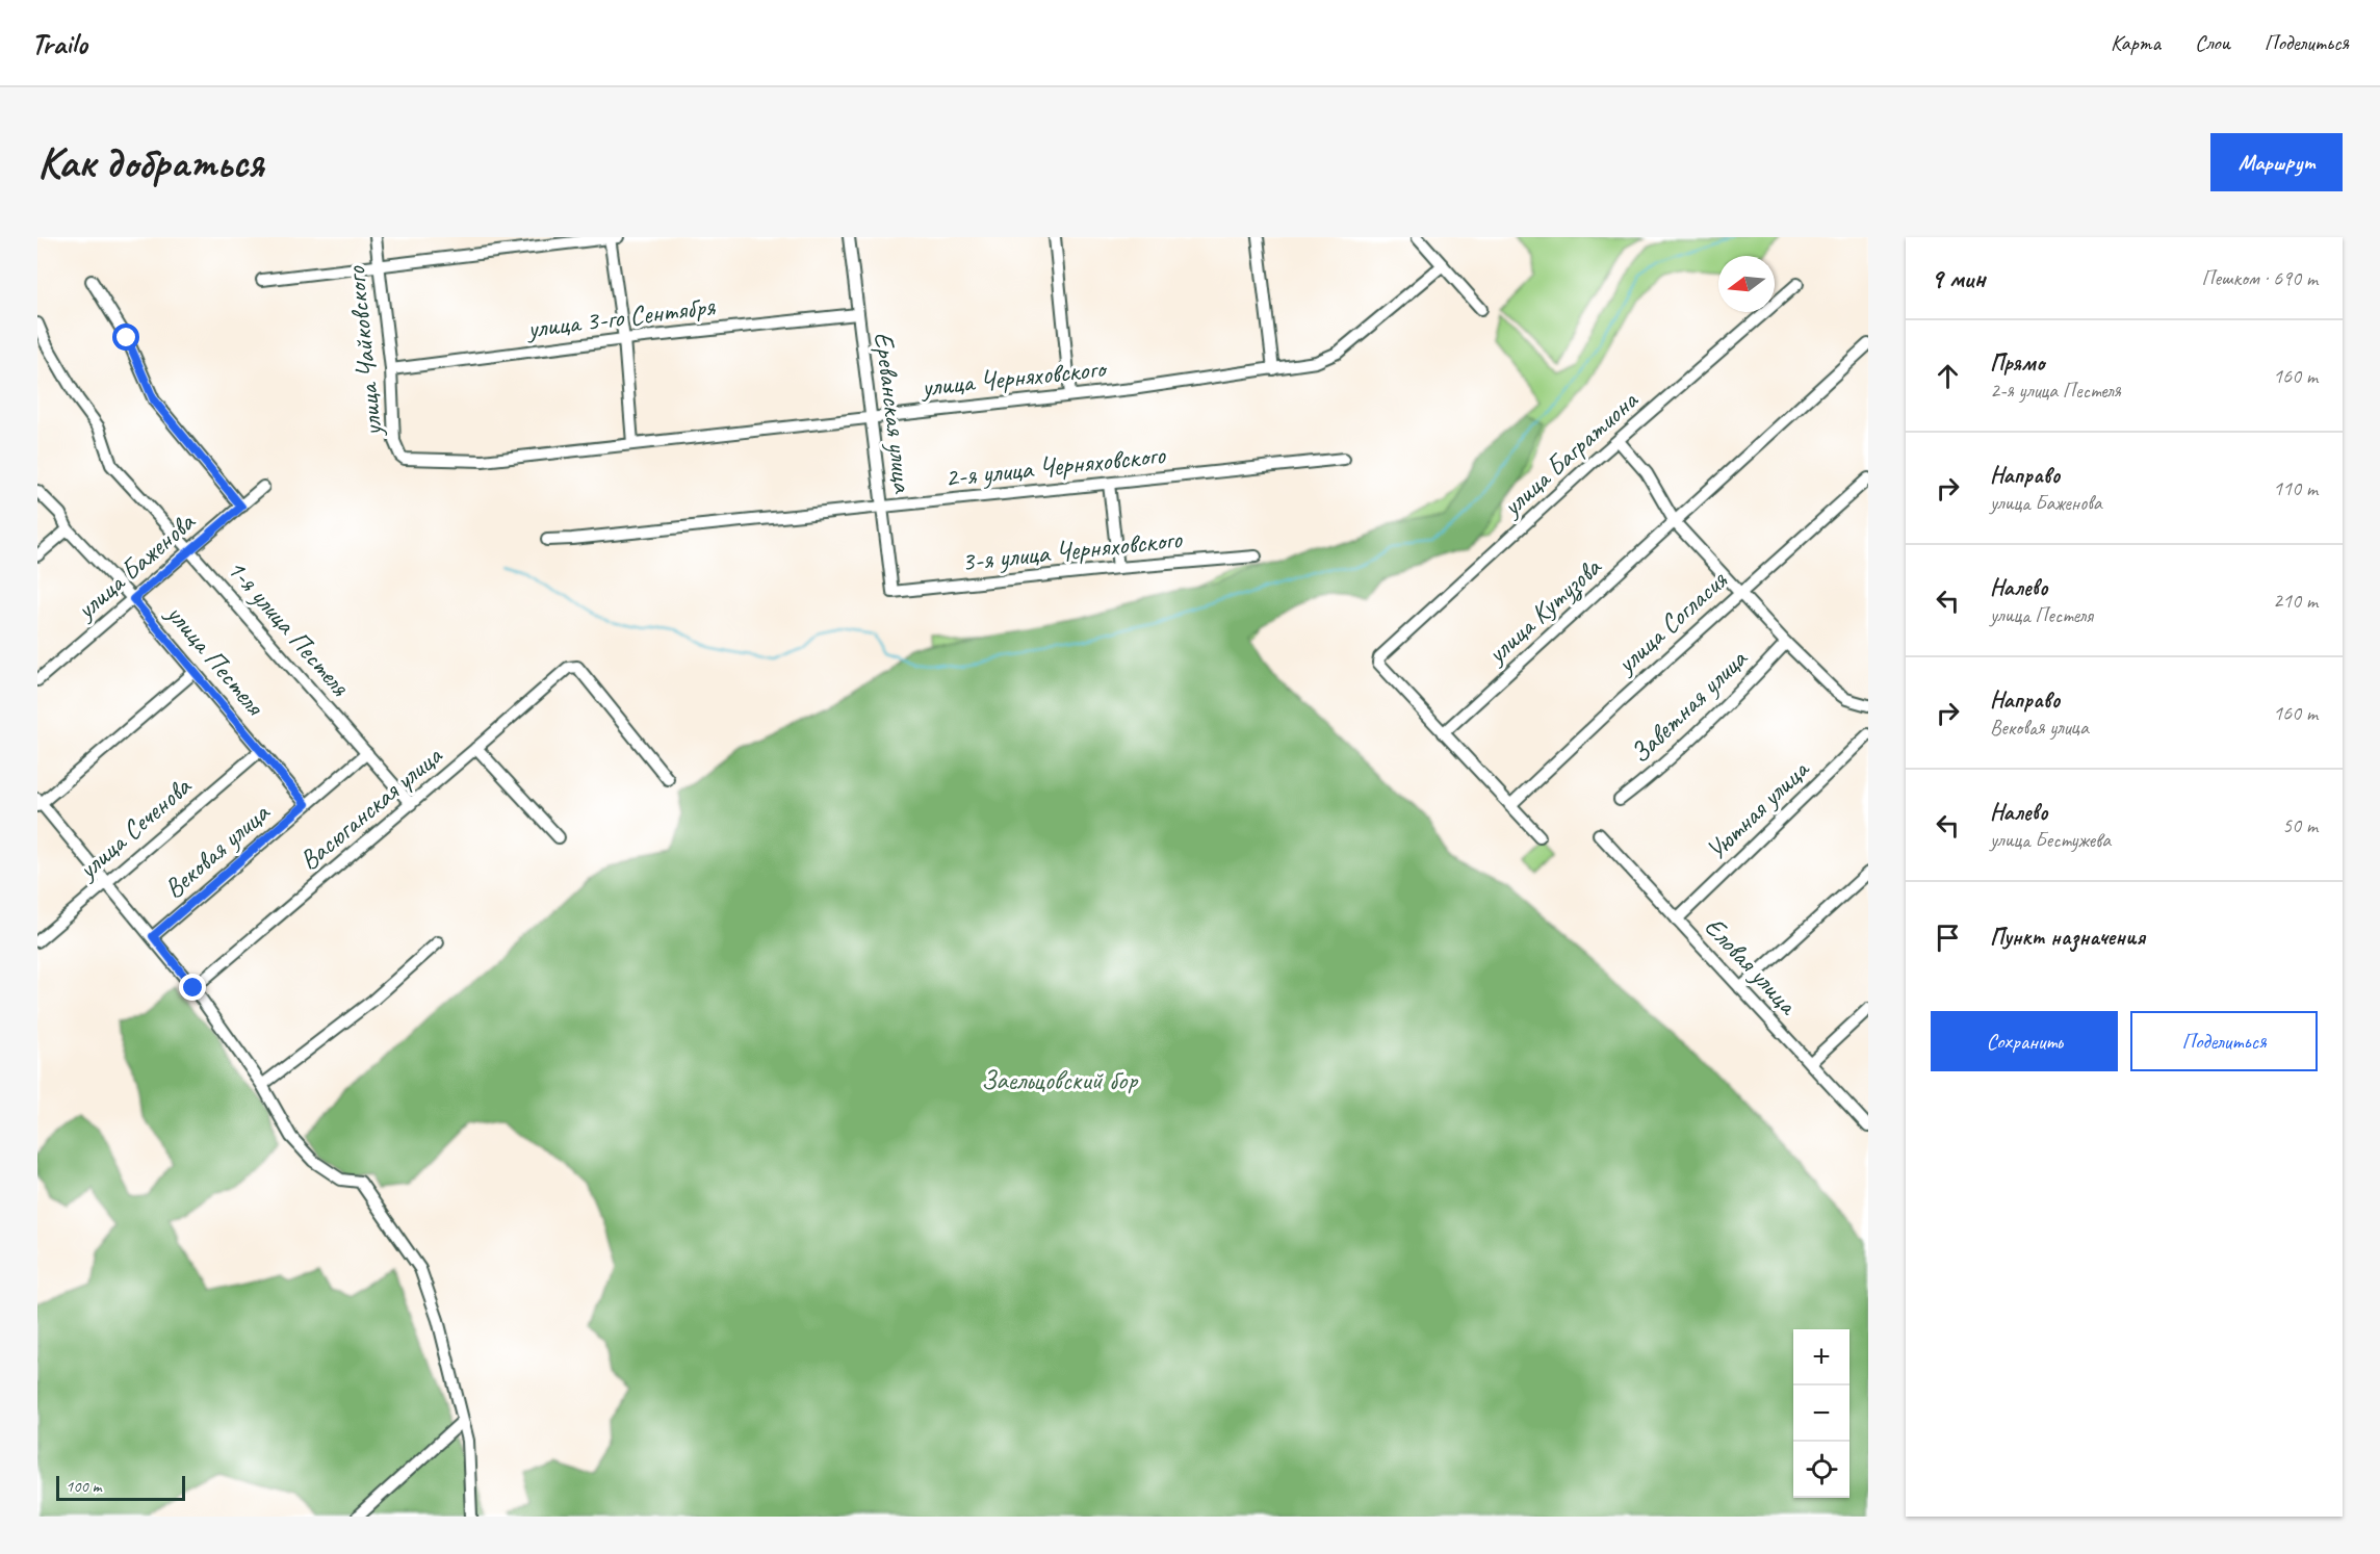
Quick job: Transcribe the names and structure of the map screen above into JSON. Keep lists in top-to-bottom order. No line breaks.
{"streets":{"street":["улица 3-го Сентября","улица Чайковского","улица Черняховского","Ереванская улица","улица Багратиона","2-я улица Черняховского","3-я улица Черняховского","улица Баженова","улица Кутузова","улица Согласия","1-я улица Пестеля","улица Пестеля","Заветная улица","Васюганская улица","Уютная улица","улица Сеченова","Вековая улица","Еловая улица"]},"crossings":[["улица 3-го Сентября","улица Чайковского"],["улица 3-го Сентября","Ереванская улица"],["улица Чайковского","улица Черняховского"],["улица Черняховского","Ереванская улица"],["Ереванская улица","2-я улица Черняховского"],["Ереванская улица","3-я улица Черняховского"],["улица Багратиона","улица Кутузова"],["улица Баженова","1-я улица Пестеля"],["улица Баженова","улица Пестеля"],["1-я улица Пестеля","Васюганская улица"],["1-я улица Пестеля","Вековая улица"],["улица Пестеля","улица Сеченова"],["улица Пестеля","Вековая улица"],["Уютная улица","Еловая улица"]],"parks":["Заельцовский бор"],"scale_bar":"100 m","north":"left","page":{"header":"Trailo","nav":["Карта","Слои","Поделиться"],"buttons":["Маршрут",["Сохранить","Поделиться"]],"title":"Как добраться","heading":["9 мин","Пешком · 690 m"],"list":[["Прямо","2-я улица Пестеля","160 m"],["Направо","улица Баженова","110 m"],["Налево","улица Пестеля","210 m"],["Направо","Вековая улица","160 m"],["Налево","улица Бестужева","50 m"],"Пункт назначения"],"map_buttons":["+","−"],"scale":"100 m"}}
